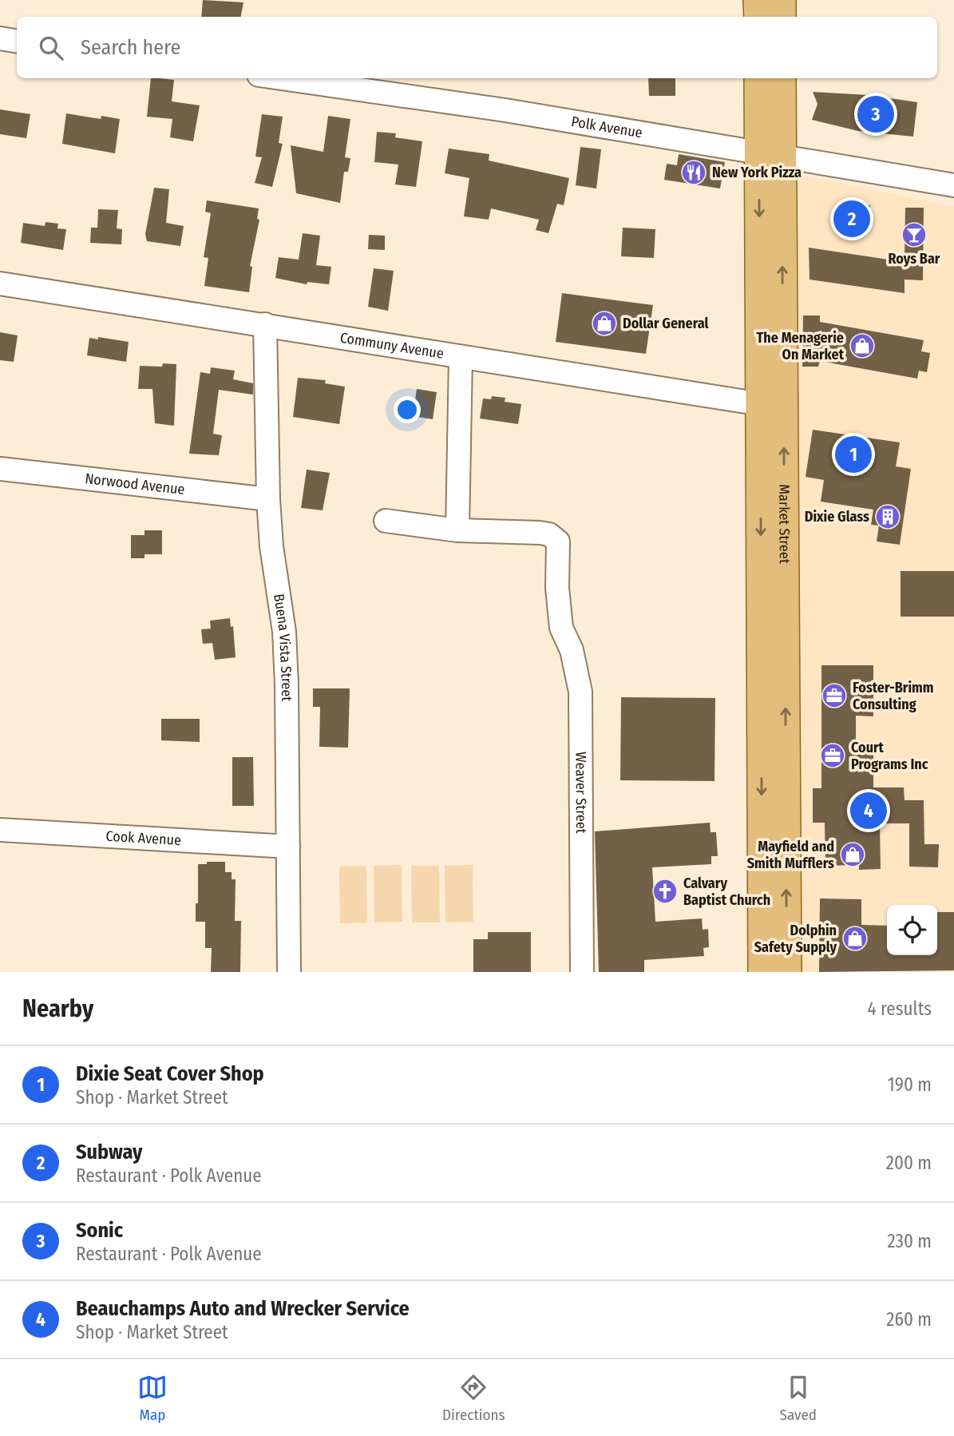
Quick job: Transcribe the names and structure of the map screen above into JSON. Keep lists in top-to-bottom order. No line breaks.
{"streets":{"main road":["Market Street"],"street":["Polk Avenue","Communy Avenue","Norwood Avenue","Buena Vista Street","Weaver Street","Cook Avenue"]},"crossings":[["Polk Avenue","Market Street"],["Communy Avenue","Market Street"],["Communy Avenue","Buena Vista Street"],["Norwood Avenue","Buena Vista Street"],["Buena Vista Street","Cook Avenue"]],"places":{"restaurant":["New York Pizza"],"bar":["Roys Bar"],"shop":["Dollar General","The Menagerie On Market","Mayfield and Smith Mufflers","Dolphin Safety Supply"],"building":["Dixie Glass"],"office":["Foster-Brimm Consulting","Court Programs Inc"],"church":["Calvary Baptist Church"]},"page":{"search":"Search here","pins":["3","2","1","4"],"heading":["Nearby","4 results"],"list":[{"mark":"1","name":"Dixie Seat Cover Shop","note":"Shop · Market Street","value":"190 m"},{"mark":"2","name":"Subway","note":"Restaurant · Polk Avenue","value":"200 m"},{"mark":"3","name":"Sonic","note":"Restaurant · Polk Avenue","value":"230 m"},{"mark":"4","name":"Beauchamps Auto and Wrecker Service","note":"Shop · Market Street","value":"260 m"}],"nav":["Map","Directions","Saved"]}}
